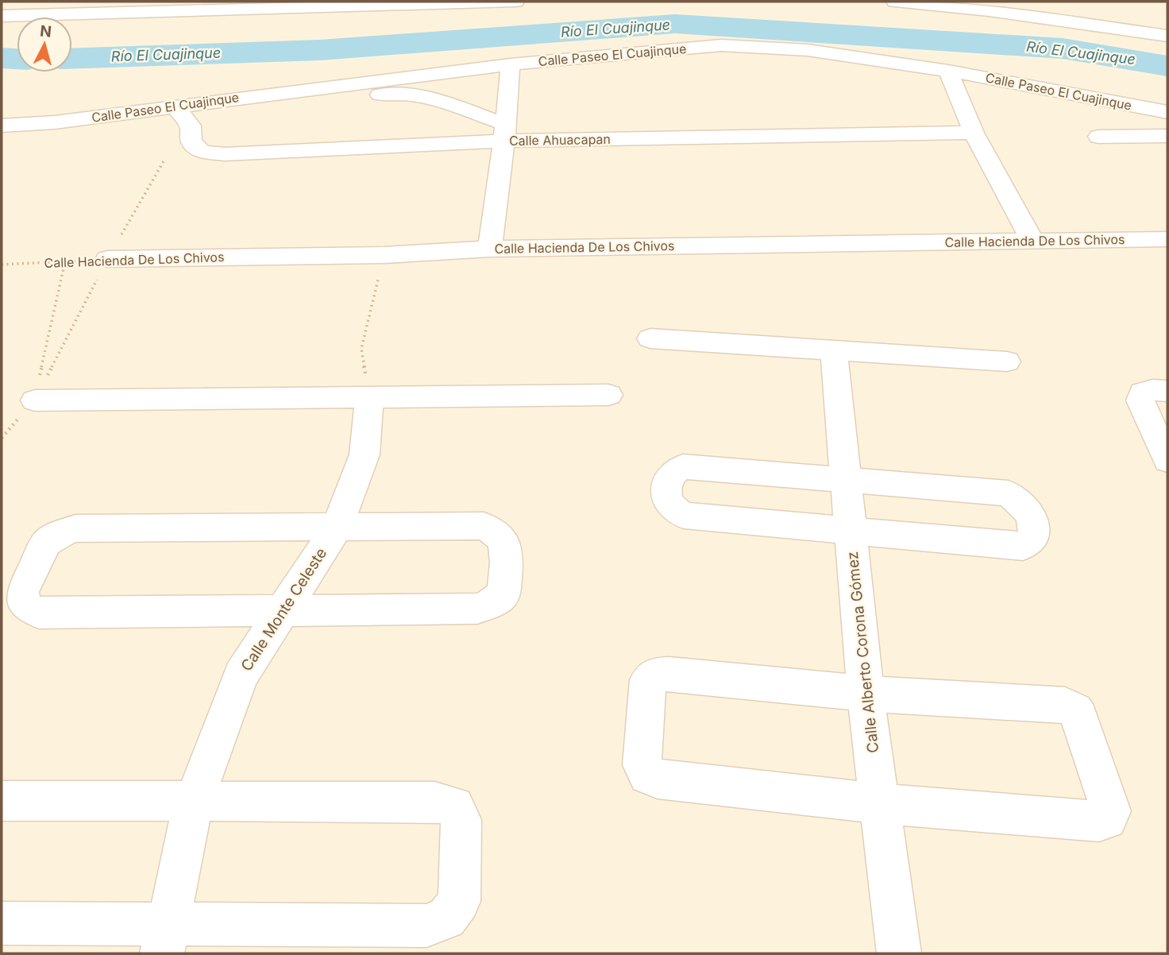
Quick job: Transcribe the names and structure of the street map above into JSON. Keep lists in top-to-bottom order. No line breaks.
{"streets":{"street":["Calle Paseo El Cuajinque","Calle Ahuacapan","Calle Hacienda De Los Chivos","Calle Monte Celeste","Calle Alberto Corona Gómez"]},"crossings":[["Calle Paseo El Cuajinque","Calle Ahuacapan"]],"water":["Río El Cuajinque"],"north":"top"}
